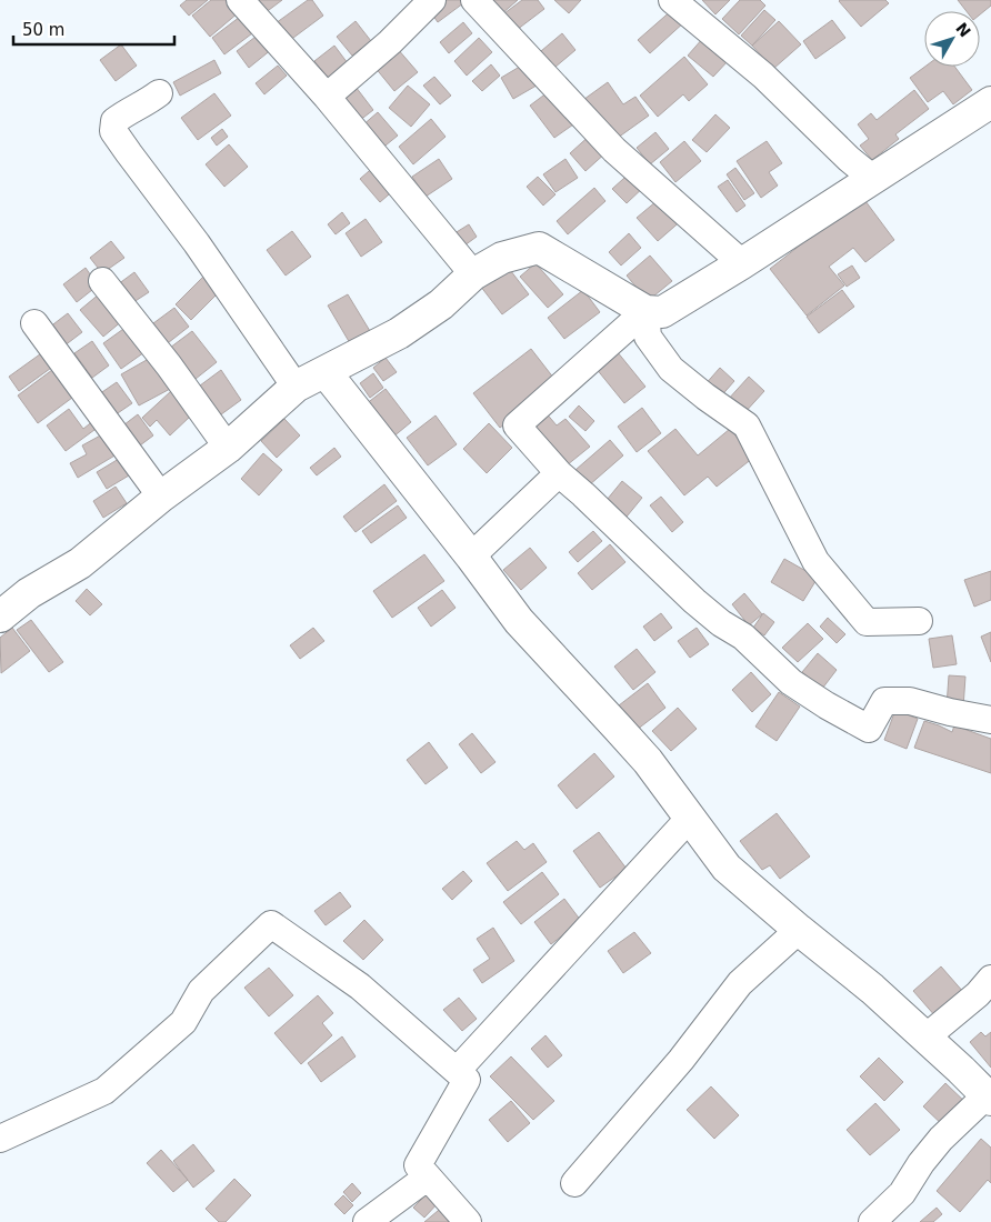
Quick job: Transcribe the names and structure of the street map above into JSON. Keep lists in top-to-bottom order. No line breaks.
{"scale_bar":"50 m","north":"top right"}
